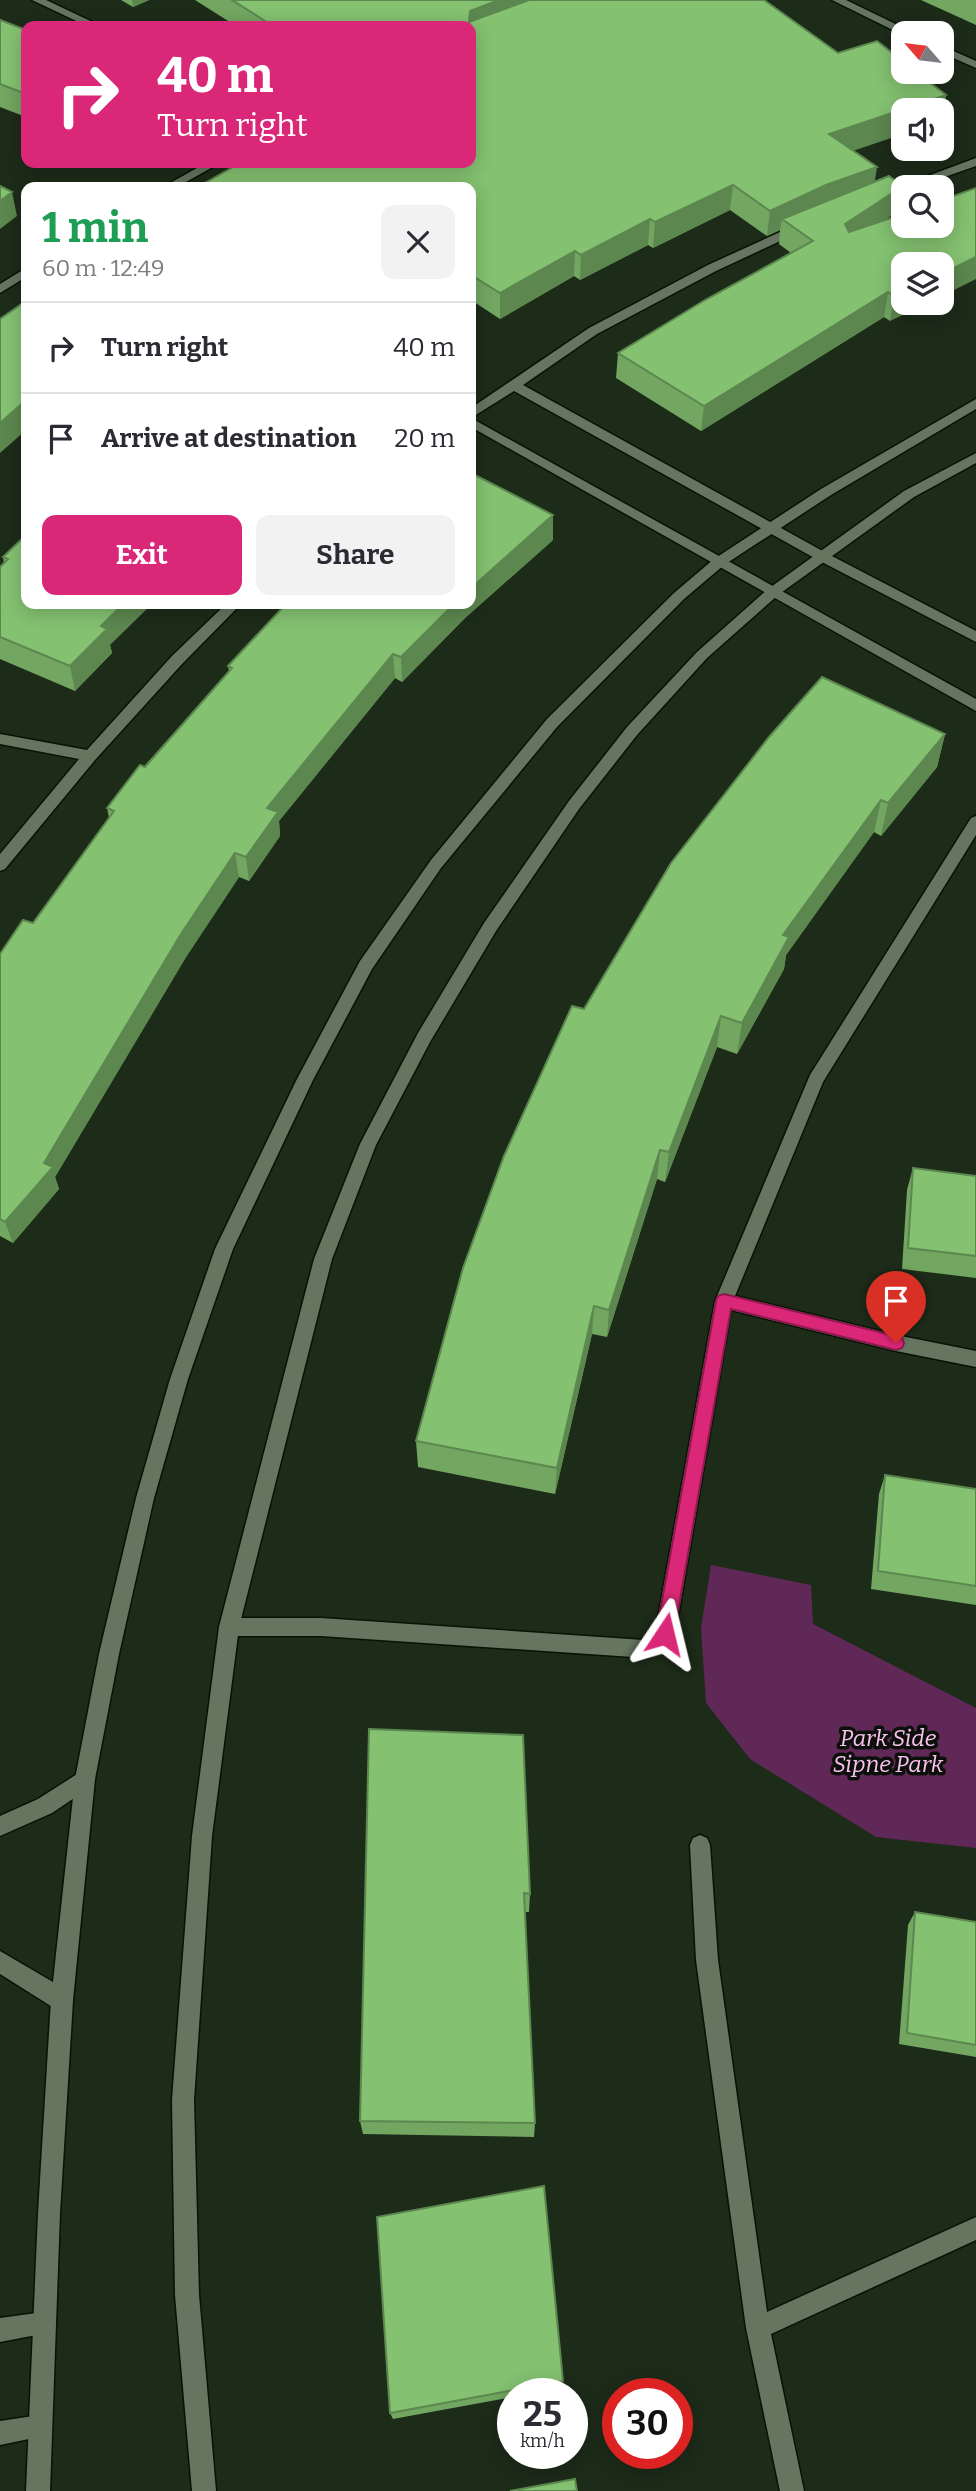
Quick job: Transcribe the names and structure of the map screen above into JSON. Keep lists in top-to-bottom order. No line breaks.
{"parks":["Park Side Sipne Park"],"north":"top left","page":{"turn":["40 m","Turn right"],"heading":["1 min","60 m · 12:49"],"list":[{"name":"Turn right","value":"40 m"},{"name":"Arrive at destination","value":"20 m"}],"buttons":["Exit","Share"],"speed":"25 km/h","limit":"30"}}
